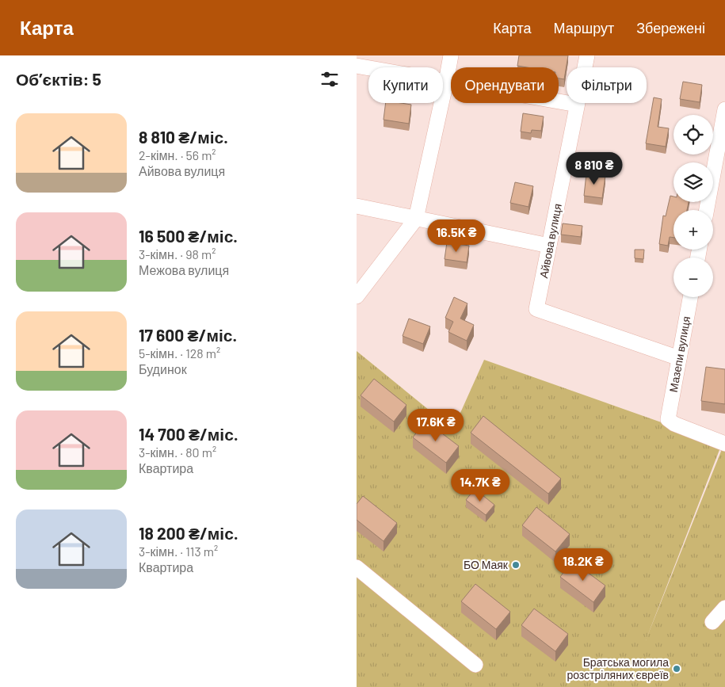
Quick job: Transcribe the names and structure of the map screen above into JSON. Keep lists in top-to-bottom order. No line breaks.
{"streets":{"street":["Айвова вулиця","Мазепи вулиця"]},"crossings":[["Айвова вулиця","Мазепи вулиця"]],"places":["БО Маяк","Братська могила розстріляних євреїв"],"page":{"header":"Карта","nav":["Карта","Маршрут","Збережені"],"heading":"Об’єктів: 5","chip":["Купити","Орендувати","Фільтри"],"list":[{"name":"8 810 ₴/міс.","note":"2-кімн. · 56 m² · Айвова вулиця"},{"name":"16 500 ₴/міс.","note":"3-кімн. · 98 m² · Межова вулиця"},{"name":"17 600 ₴/міс.","note":"5-кімн. · 128 m² · Будинок"},{"name":"14 700 ₴/міс.","note":"3-кімн. · 80 m² · Квартира"},{"name":"18 200 ₴/міс.","note":"3-кімн. · 113 m² · Квартира"}],"map_buttons":["+","−"],"price":["8 810 ₴","16.5K ₴","17.6K ₴","14.7K ₴","18.2K ₴"]}}
